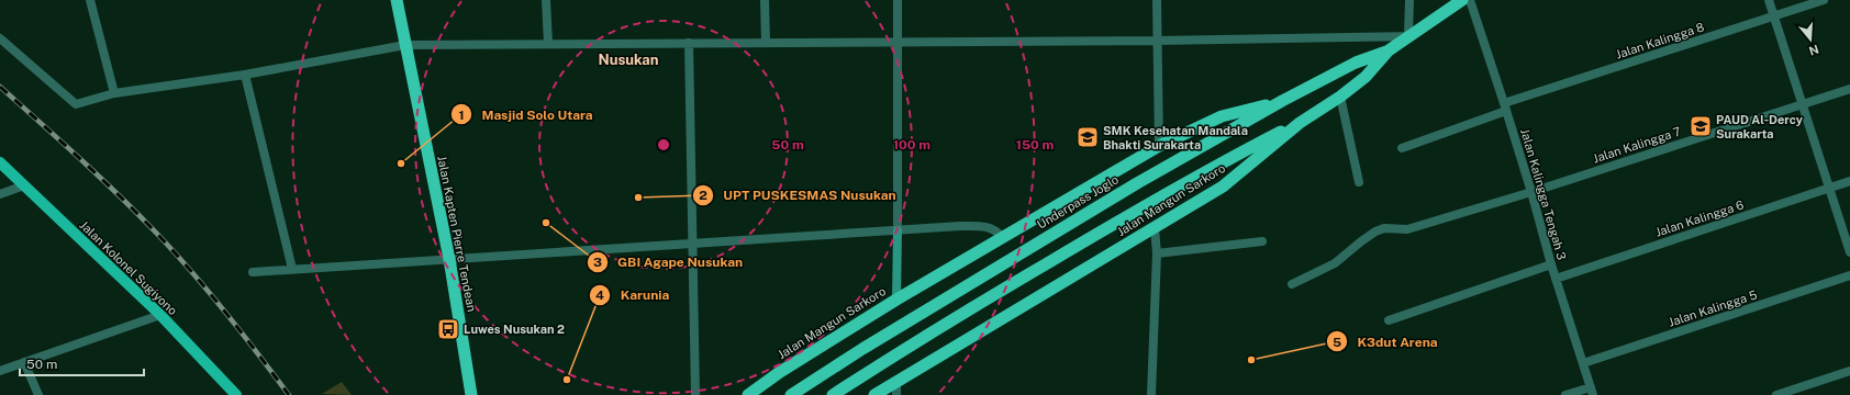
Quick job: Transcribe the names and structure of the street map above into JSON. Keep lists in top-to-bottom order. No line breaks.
{"streets":{"highway":["Jalan Mangun Sarkoro","Underpass Joglo","Jalan Kapten Pierre Tendean"],"main road":["Jalan Kolonel Sugiyono"],"street":["Jalan Kalingga 8","Jalan Kalingga 7","Jalan Kalingga Tengah 3","Jalan Kalingga 6","Jalan Kalingga 5"]},"crossings":[["Jalan Kalingga 8","Jalan Kalingga Tengah 3"],["Jalan Kalingga 7","Jalan Kalingga Tengah 3"],["Jalan Kalingga Tengah 3","Jalan Kalingga 6"],["Jalan Kalingga Tengah 3","Jalan Kalingga 5"],["Jalan Mangun Sarkoro","Underpass Joglo"]],"districts":["Nusukan"],"places":{"school or university":["PAUD Al-Dercy Surakarta","SMK Kesehatan Mandala Bhakti Surakarta"],"other":["Masjid Solo Utara","UPT PUSKESMAS Nusukan","GBI Agape Nusukan","K3dut Arena","Karunia"],"bus stop":["Luwes Nusukan 2"]},"scale_bar":"50 m","north":"bottom","rings":["50 m","100 m","150 m"]}
